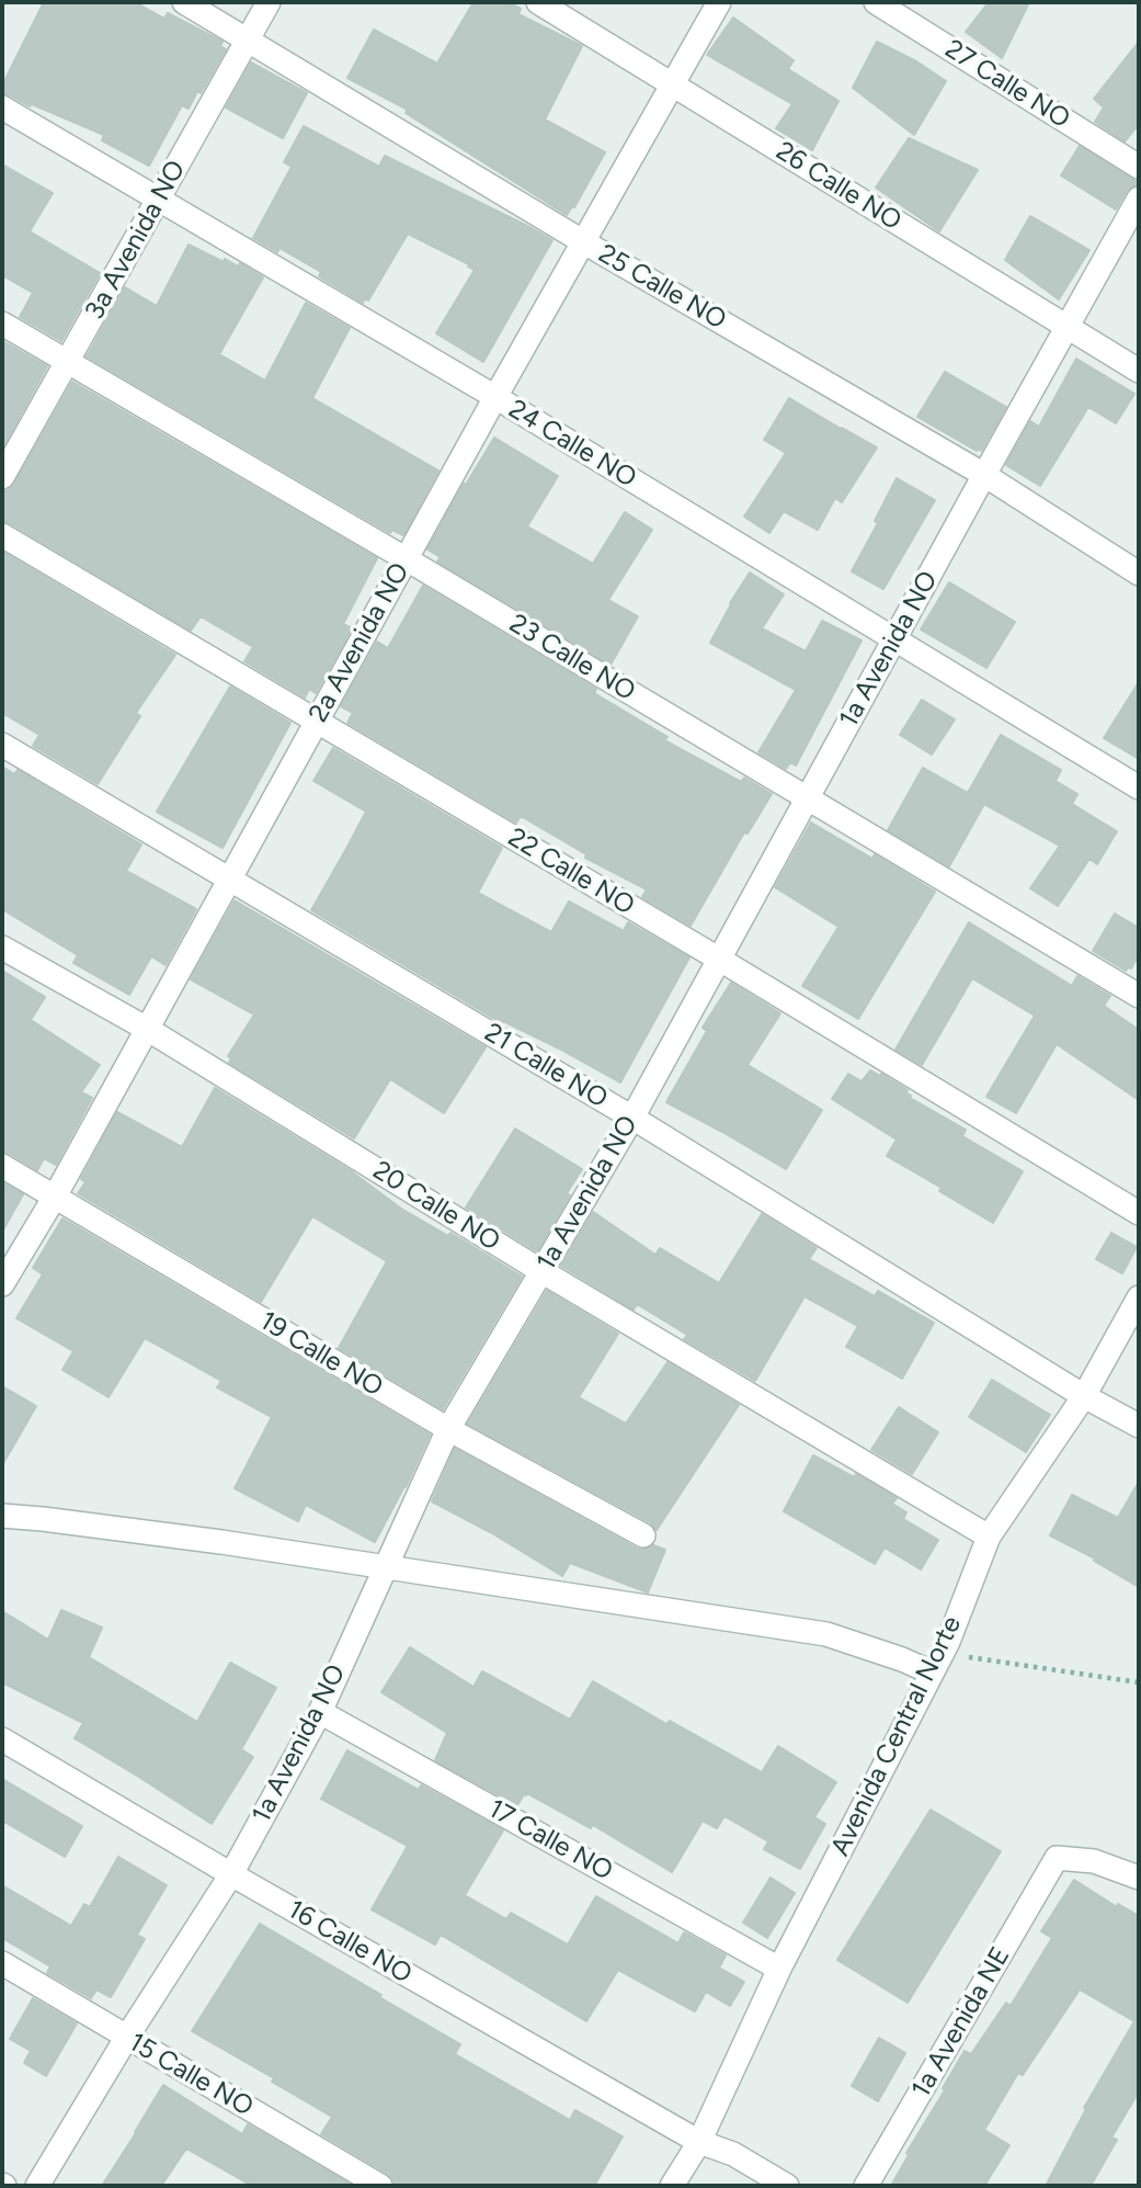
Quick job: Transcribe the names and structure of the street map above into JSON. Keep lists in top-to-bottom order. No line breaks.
{"streets":{"street":["27 Calle NO","26 Calle NO","3a Avenida NO","25 Calle NO","24 Calle NO","2a Avenida NO","1a Avenida NO","23 Calle NO","22 Calle NO","21 Calle NO","20 Calle NO","19 Calle NO","Avenida Central Norte","17 Calle NO","16 Calle NO","1a Avenida NE","15 Calle NO"]},"crossings":[["26 Calle NO","2a Avenida NO"],["26 Calle NO","1a Avenida NO"],["3a Avenida NO","25 Calle NO"],["3a Avenida NO","24 Calle NO"],["3a Avenida NO","23 Calle NO"],["25 Calle NO","2a Avenida NO"],["25 Calle NO","1a Avenida NO"],["24 Calle NO","2a Avenida NO"],["24 Calle NO","1a Avenida NO"],["2a Avenida NO","23 Calle NO"],["2a Avenida NO","22 Calle NO"],["2a Avenida NO","21 Calle NO"],["2a Avenida NO","20 Calle NO"],["2a Avenida NO","19 Calle NO"],["1a Avenida NO","23 Calle NO"],["1a Avenida NO","22 Calle NO"],["1a Avenida NO","21 Calle NO"],["1a Avenida NO","20 Calle NO"],["1a Avenida NO","19 Calle NO"],["1a Avenida NO","17 Calle NO"],["1a Avenida NO","16 Calle NO"],["1a Avenida NO","15 Calle NO"],["21 Calle NO","Avenida Central Norte"],["20 Calle NO","Avenida Central Norte"],["Avenida Central Norte","17 Calle NO"],["Avenida Central Norte","16 Calle NO"]]}
